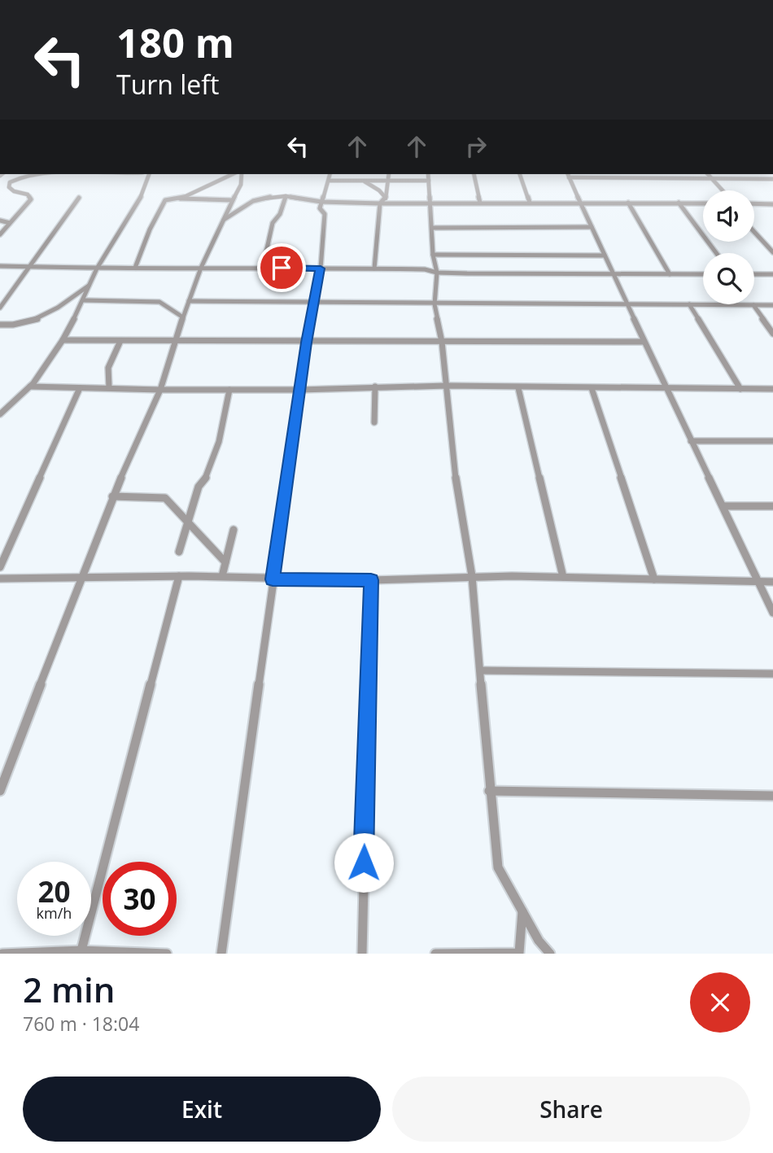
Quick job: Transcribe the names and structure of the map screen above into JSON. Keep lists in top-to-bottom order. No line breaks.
{"page":{"turn":["180 m","Turn left"],"speed":"20 km/h","limit":"30","heading":["2 min","760 m · 18:04"],"buttons":["Exit","Share"]}}
